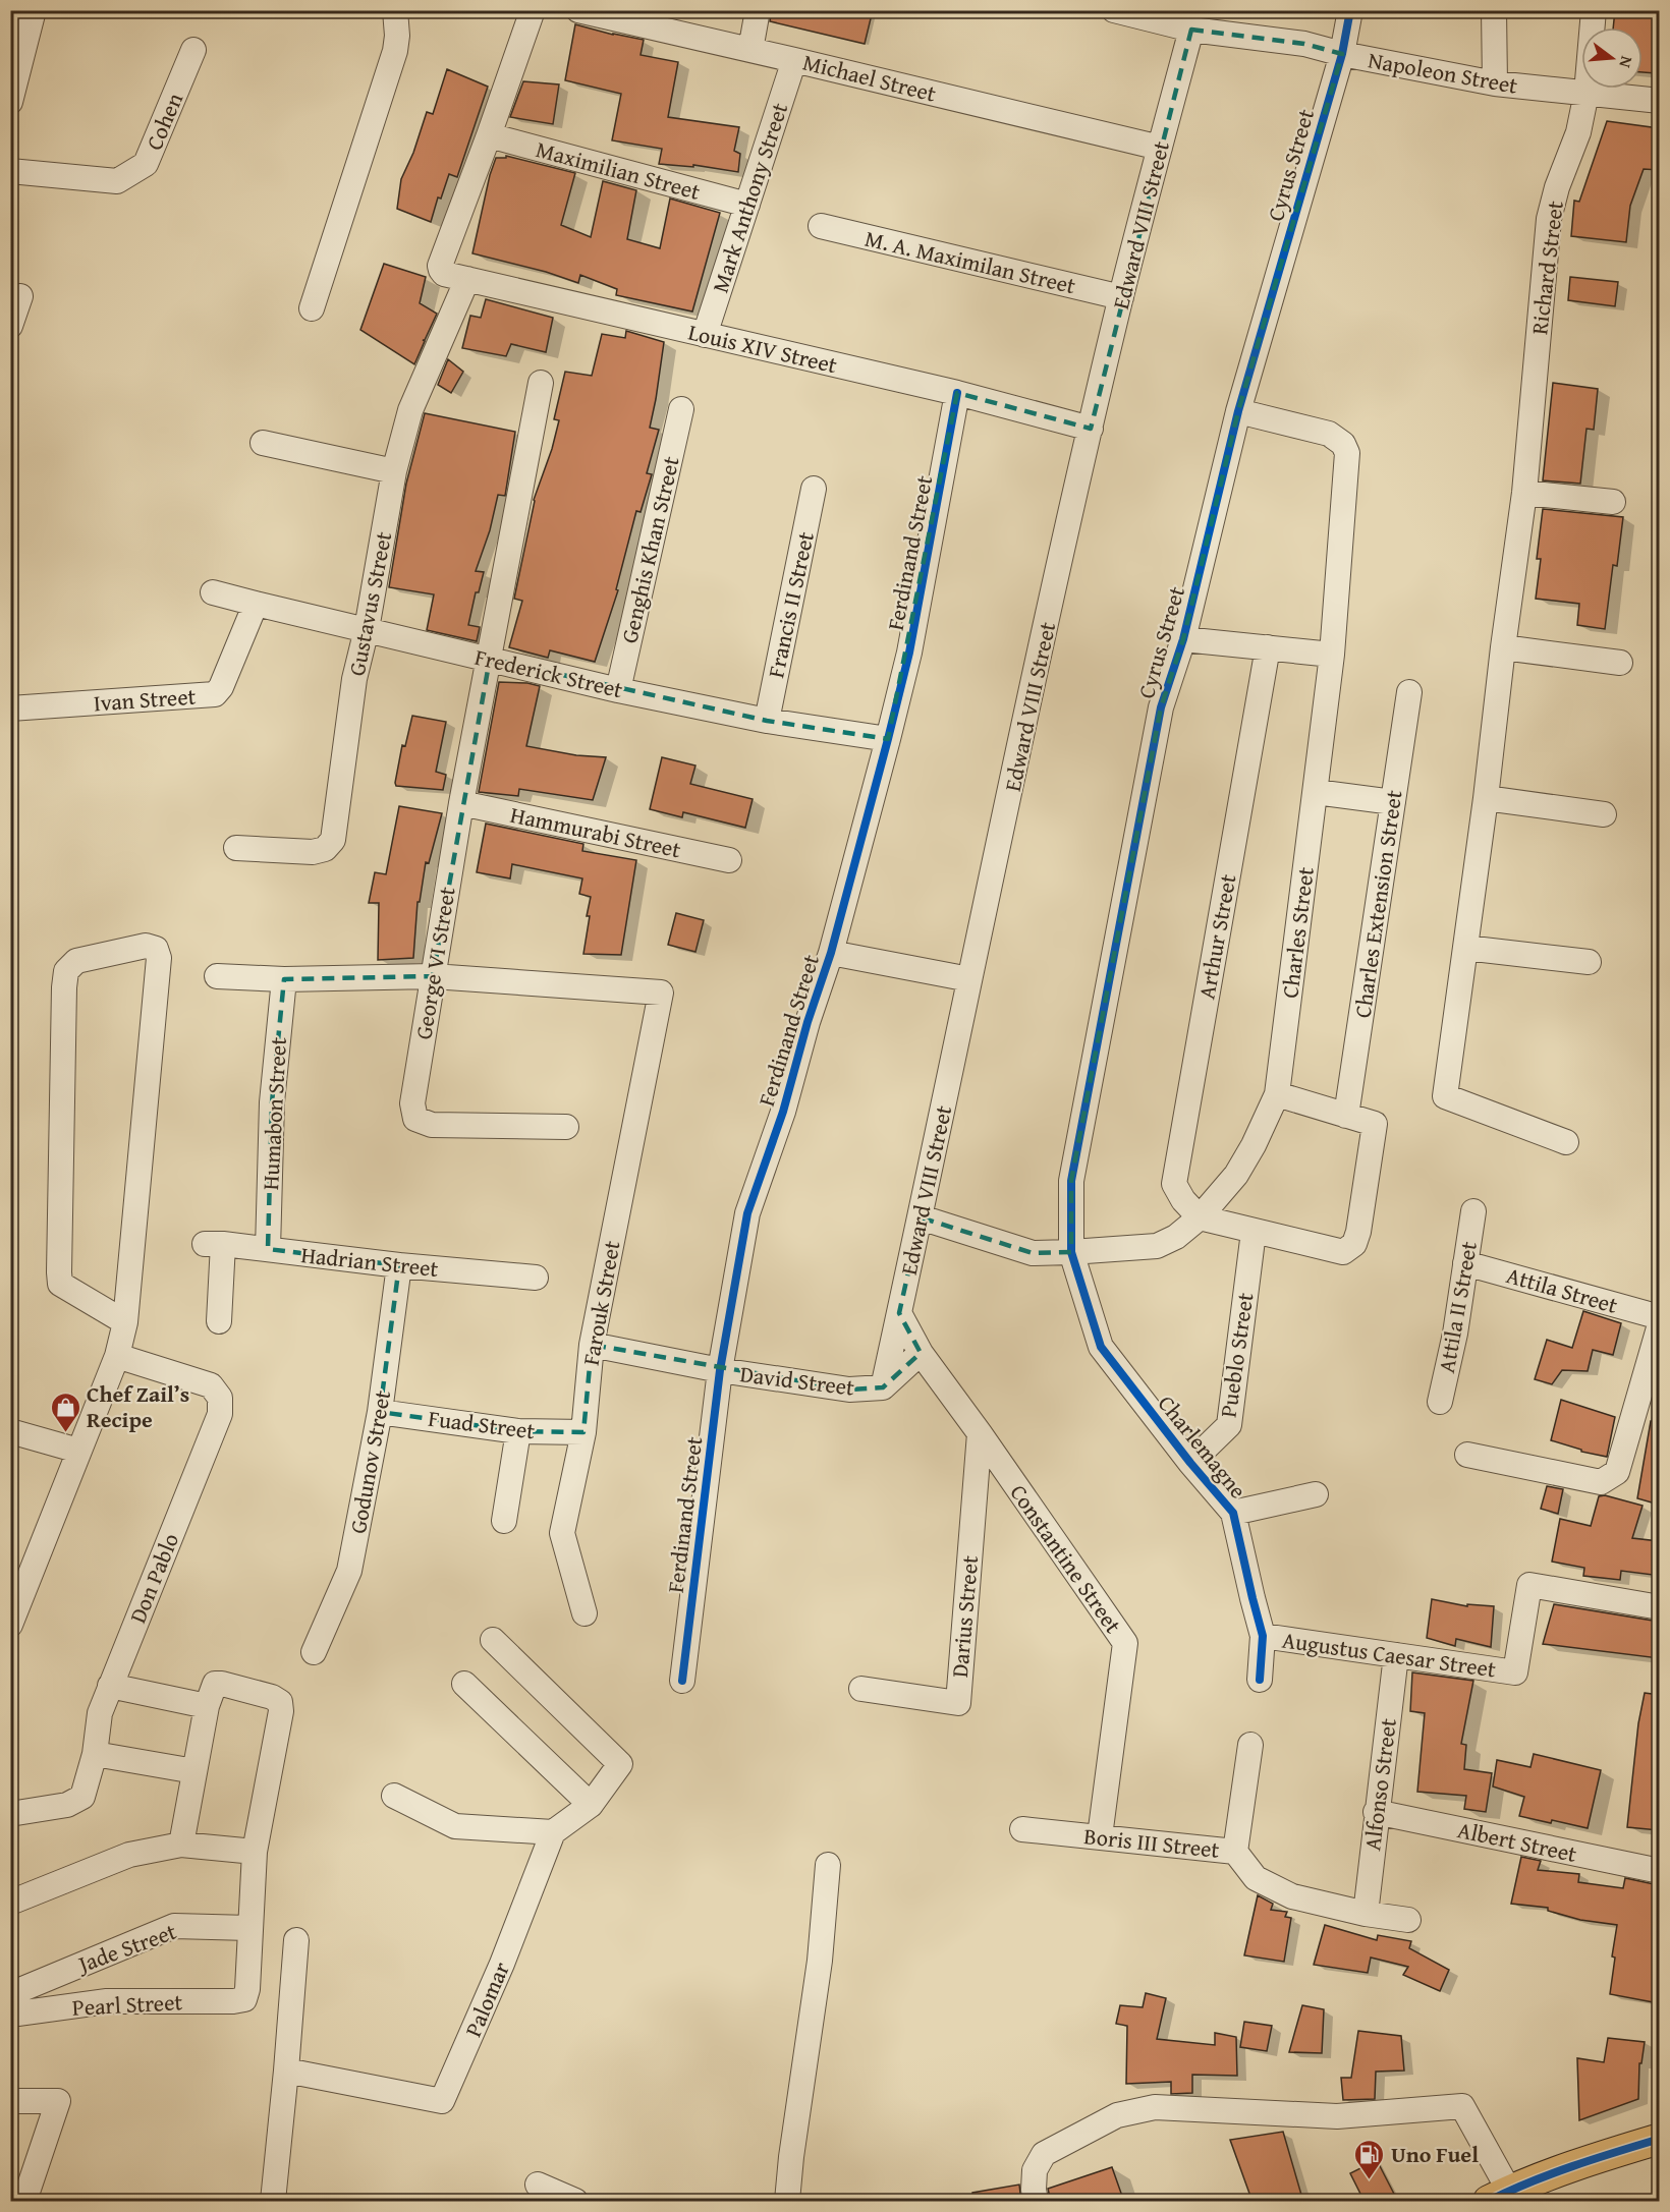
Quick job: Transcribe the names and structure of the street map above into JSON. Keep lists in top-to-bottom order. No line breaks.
{"streets":{"street":["Napoleon Street","Michael Street","Cohen","Cyrus Street","Maximilian Street","Mark Anthony Street","Edward VIII Street","M. A. Maximilan Street","Richard Street","Louis XIV Street","Genghis Khan Street","Ferdinand Street","Gustavus Street","Francis II Street","Frederick Street","Ivan Street","Hammurabi Street","Charles Extension Street","Charles Street","Arthur Street","George VI Street","Humabon Street","Hadrian Street","Attila Street","Farouk Street","Attila II Street","Pueblo Street","David Street","Fuad Street","Charlemagne","Godunov Street","Constantine Street","Don Pablo","Darius Street","Augustus Caesar Street","Alfonso Street","Albert Street","Boris III Street","Jade Street","Palomar","Pearl Street"]},"crossings":[["Napoleon Street","Cyrus Street"],["Napoleon Street","Edward VIII Street"],["Napoleon Street","Richard Street"],["Michael Street","Mark Anthony Street"],["Michael Street","Edward VIII Street"],["Cyrus Street","Charles Street"],["Cyrus Street","Charlemagne"],["Maximilian Street","Mark Anthony Street"],["Maximilian Street","Louis XIV Street"],["Mark Anthony Street","Louis XIV Street"],["Edward VIII Street","M. A. Maximilan Street"],["Edward VIII Street","Louis XIV Street"],["Edward VIII Street","Charles Street"],["Edward VIII Street","David Street"],["Edward VIII Street","Constantine Street"],["Louis XIV Street","Ferdinand Street"],["Louis XIV Street","Gustavus Street"],["Genghis Khan Street","Frederick Street"],["Ferdinand Street","Frederick Street"],["Ferdinand Street","David Street"],["Gustavus Street","Frederick Street"],["Francis II Street","Frederick Street"],["Frederick Street","Ivan Street"],["Frederick Street","George VI Street"],["Hammurabi Street","George VI Street"],["Charles Street","Arthur Street"],["Charles Street","Charlemagne"],["George VI Street","Farouk Street"],["Humabon Street","Hadrian Street"],["Hadrian Street","Godunov Street"],["Attila Street","Attila II Street"],["Farouk Street","David Street"],["Farouk Street","Fuad Street"],["Pueblo Street","Charlemagne"],["David Street","Constantine Street"],["Fuad Street","Godunov Street"],["Charlemagne","Augustus Caesar Street"],["Constantine Street","Darius Street"],["Constantine Street","Boris III Street"],["Augustus Caesar Street","Alfonso Street"],["Alfonso Street","Albert Street"],["Alfonso Street","Boris III Street"],["Jade Street","Pearl Street"]],"places":{"shop":["Chef Zail’s Recipe"],"fuel station":["Uno Fuel"]},"north":"right"}
